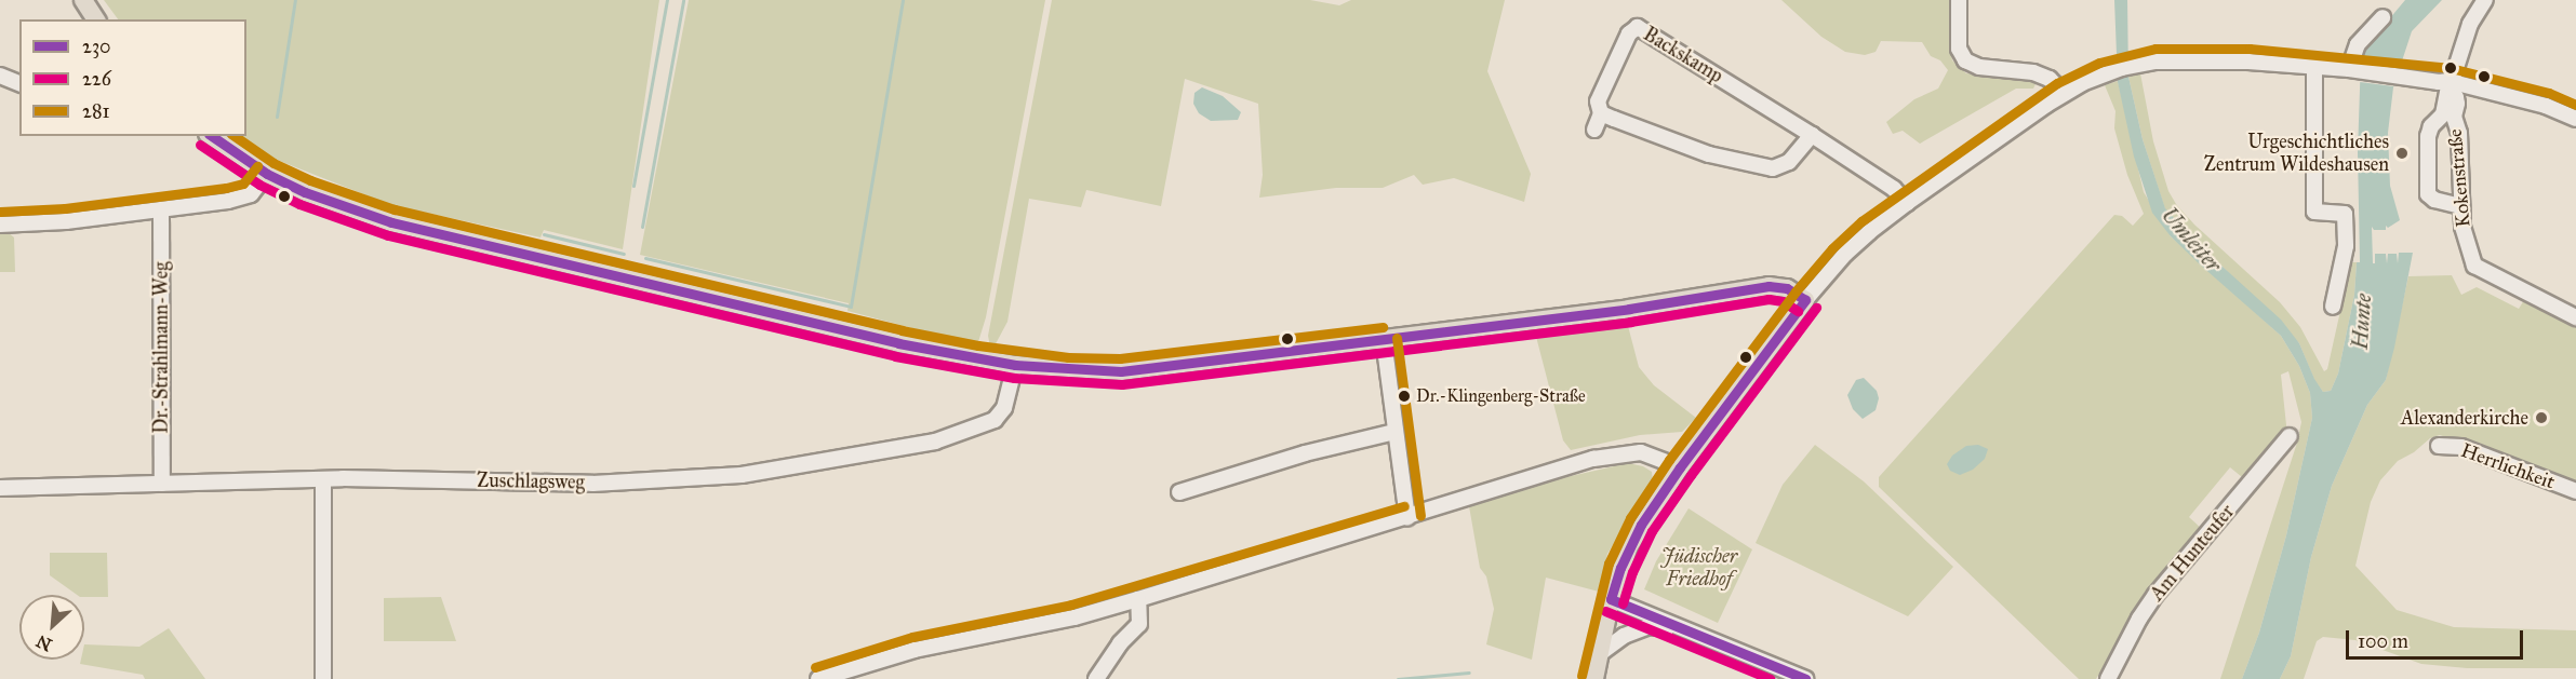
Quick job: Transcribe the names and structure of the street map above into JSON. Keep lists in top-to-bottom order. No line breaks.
{"streets":{"street":["Backskamp","Kokenstraße","Dr.-Strahlmann-Weg","Herrlichkeit","Zuschlagsweg","Am Hunteufer"]},"crossings":[["Dr.-Strahlmann-Weg","Zuschlagsweg"]],"water":["Umleiter","Hunte"],"parks":["Jüdischer Friedhof"],"places":["Urgeschichtliches Zentrum Wildeshausen","Dr.-Klingenberg-Straße","Alexanderkirche"],"lines":["transit line 281","transit line 230","transit line 226"],"legend":["230","226","281"],"scale_bar":"100 m","north":"bottom left"}
